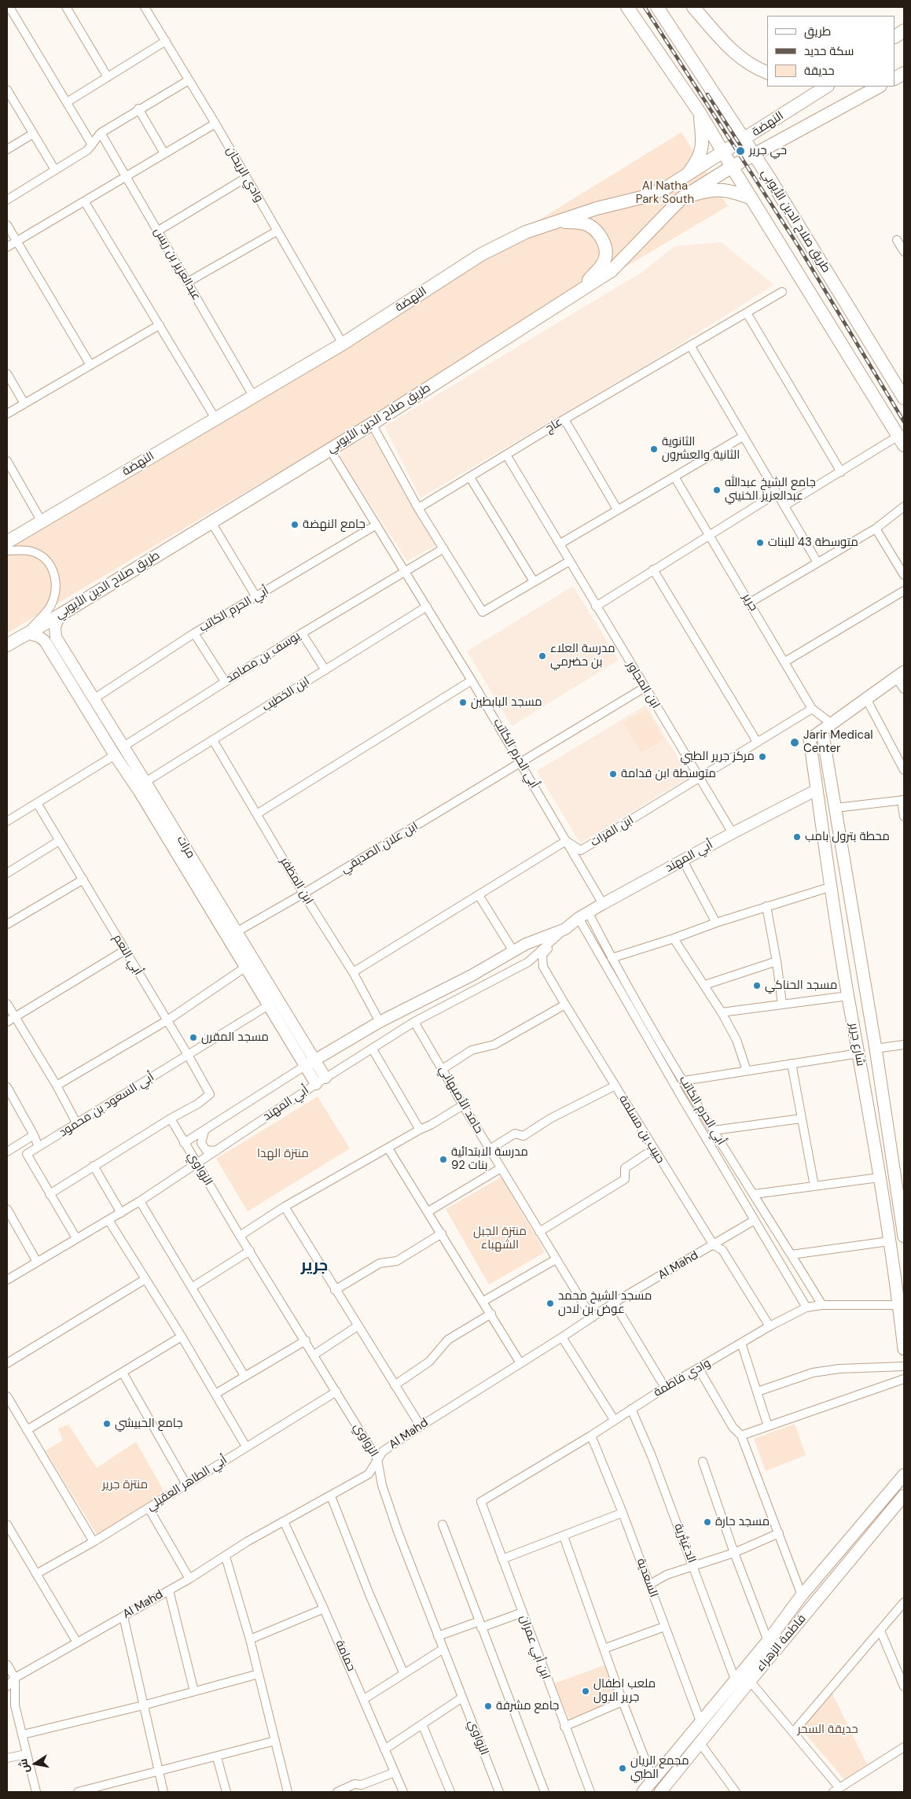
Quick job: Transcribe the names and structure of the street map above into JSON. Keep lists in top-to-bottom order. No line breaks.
{"streets":{"main road":["النهضة","طريق صلاح الدين الأيوبي","شارع جرير","فاطمة الزهراء"],"street":["وادي الريحان","عبدالعزيز بن ريس","عاج","جرير","أبي الحرم الكاتب","يوسف بن مصامد","ابن المجاور","ابن الخطيب","ابن الفرات","مرات","ابن علان الصديقي","أبي المهند","ابن المظفر","أبي النعم","حامد الأصبهاني","أبي السعود بن محمود","حبيب بن مسلمة","الزواوي","Al Mahd","وادي فاطمة","أبي الطاهر العقيلي","الدغيثرية","السعدية","ابن أبي عمران","حمامة"]},"crossings":[["النهضة","وادي الريحان"],["النهضة","طريق صلاح الدين الأيوبي"],["النهضة","عبدالعزيز بن ريس"],["طريق صلاح الدين الأيوبي","أبي الحرم الكاتب"],["طريق صلاح الدين الأيوبي","مرات"],["عاج","ابن المجاور"],["جرير","ابن الفرات"],["أبي الحرم الكاتب","يوسف بن مصامد"],["أبي الحرم الكاتب","ابن الخطيب"],["أبي الحرم الكاتب","ابن الفرات"],["أبي الحرم الكاتب","مرات"],["أبي الحرم الكاتب","ابن علان الصديقي"],["أبي الحرم الكاتب","أبي المهند"],["أبي الحرم الكاتب","Al Mahd"],["أبي الحرم الكاتب","وادي فاطمة"],["يوسف بن مصامد","مرات"],["ابن المجاور","ابن الفرات"],["ابن المجاور","ابن علان الصديقي"],["ابن المجاور","أبي المهند"],["ابن الخطيب","مرات"],["ابن الخطيب","ابن المظفر"],["مرات","ابن علان الصديقي"],["مرات","أبي المهند"],["مرات","أبي السعود بن محمود"],["ابن علان الصديقي","ابن المظفر"],["أبي المهند","ابن المظفر"],["أبي المهند","شارع جرير"],["أبي المهند","حامد الأصبهاني"],["أبي المهند","أبي السعود بن محمود"],["أبي المهند","حبيب بن مسلمة"],["أبي المهند","الزواوي"],["أبي النعم","أبي السعود بن محمود"],["أبي النعم","الزواوي"],["شارع جرير","وادي فاطمة"],["حامد الأصبهاني","Al Mahd"],["حبيب بن مسلمة","Al Mahd"],["حبيب بن مسلمة","وادي فاطمة"],["الزواوي","Al Mahd"],["الزواوي","أبي الطاهر العقيلي"],["Al Mahd","حمامة"],["وادي فاطمة","الدغيثرية"],["وادي فاطمة","السعدية"],["وادي فاطمة","ابن أبي عمران"]],"districts":["جرير"],"parks":["Al Natha Park South","منتزة الهدا","منتزة الجبل الشهباء","منتزة جرير","حديقة السحر"],"places":["حي جرير","الثانوية الثانية والعشرون","جامع الشيخ عبدالله عبدالعزيز الخنيني","جامع النهضة","متوسطة 43 للبنات","مدرسة العلاء بن حضرمي","مسجد البابطين","Jarir Medical Center","مركز جرير الطبي","متوسطة ابن قدامة","محطة بترول بامب","مسجد الحناكي","مسجد المقرن","مدرسة الابتدائية 92 بنات","مسجد الشيخ محمد عوض بن لادن","جامع الحبيشي","مسجد حارة","ملعب اطفال جرير الاول","جامع مشرفة","مجمع الريان الطبي"],"legend":["طريق","سكة حديد","حديقة"],"north":"left"}
